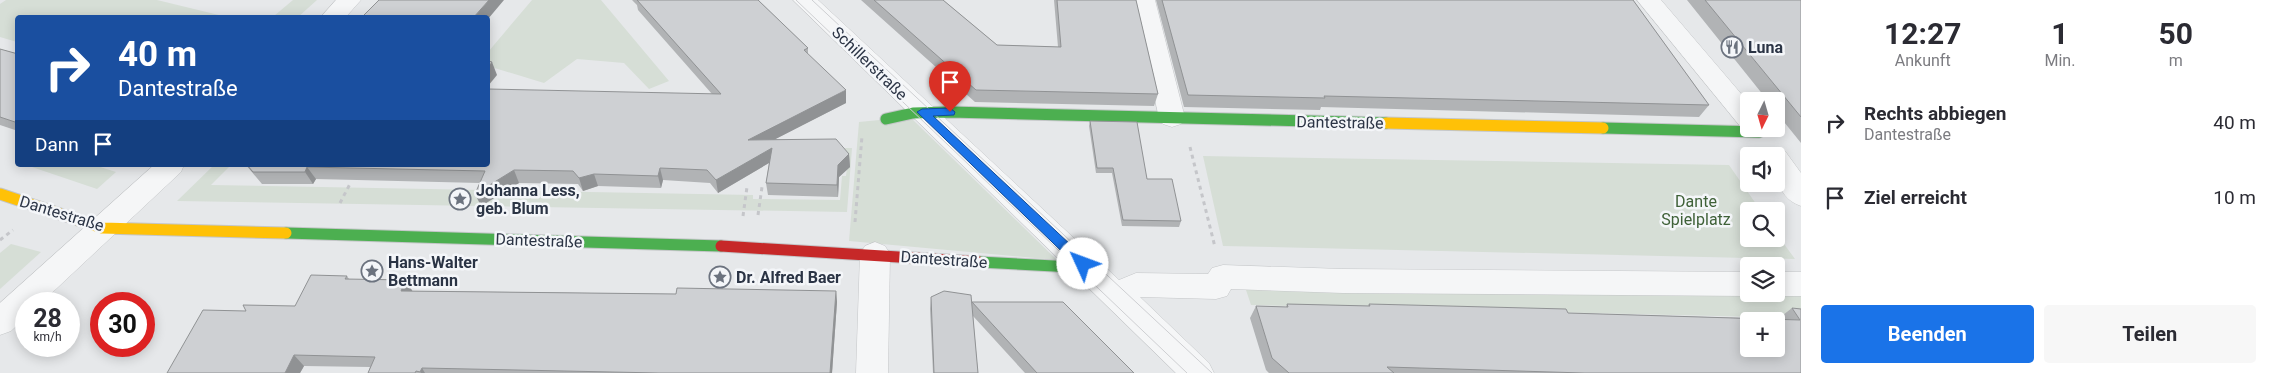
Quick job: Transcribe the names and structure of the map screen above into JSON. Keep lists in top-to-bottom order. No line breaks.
{"streets":{"street":["Schillerstraße","Dantestraße"]},"crossings":[["Schillerstraße","Dantestraße"]],"parks":["Dante Spielplatz"],"places":{"restaurant":["Luna"],"place":["Johanna Less, geb. Blum","Hans-Walter Bettmann","Dr. Alfred Baer"]},"north":"bottom","page":{"eta":["12:27","Ankunft","1","Min.","50","m"],"turn":["40 m","Dantestraße"],"list":[{"name":"Rechts abbiegen","note":"Dantestraße","value":"40 m"},{"name":"Ziel erreicht","value":"10 m"}],"map_buttons":"+","then":"Dann","speed":"28 km/h","limit":"30","buttons":["Beenden","Teilen"]}}
